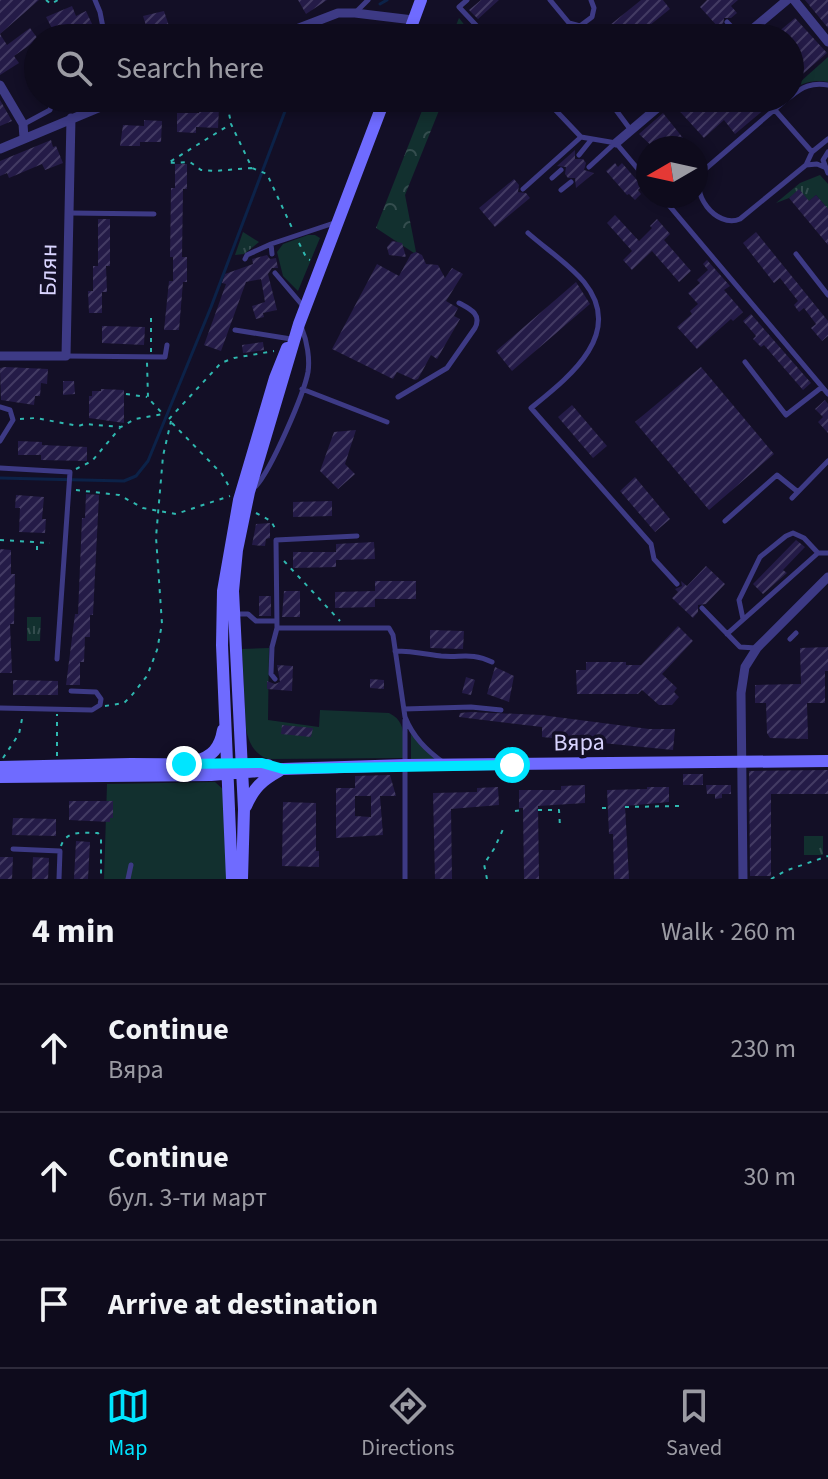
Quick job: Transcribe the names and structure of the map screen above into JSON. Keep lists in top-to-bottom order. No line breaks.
{"streets":{"main road":["Вяра"],"street":["Блян"]},"north":"left","page":{"search":"Search here","heading":["4 min","Walk · 260 m"],"list":[["Continue","Вяра","230 m"],["Continue","бул. 3-ти март","30 m"],"Arrive at destination"],"nav":["Map","Directions","Saved"]}}
